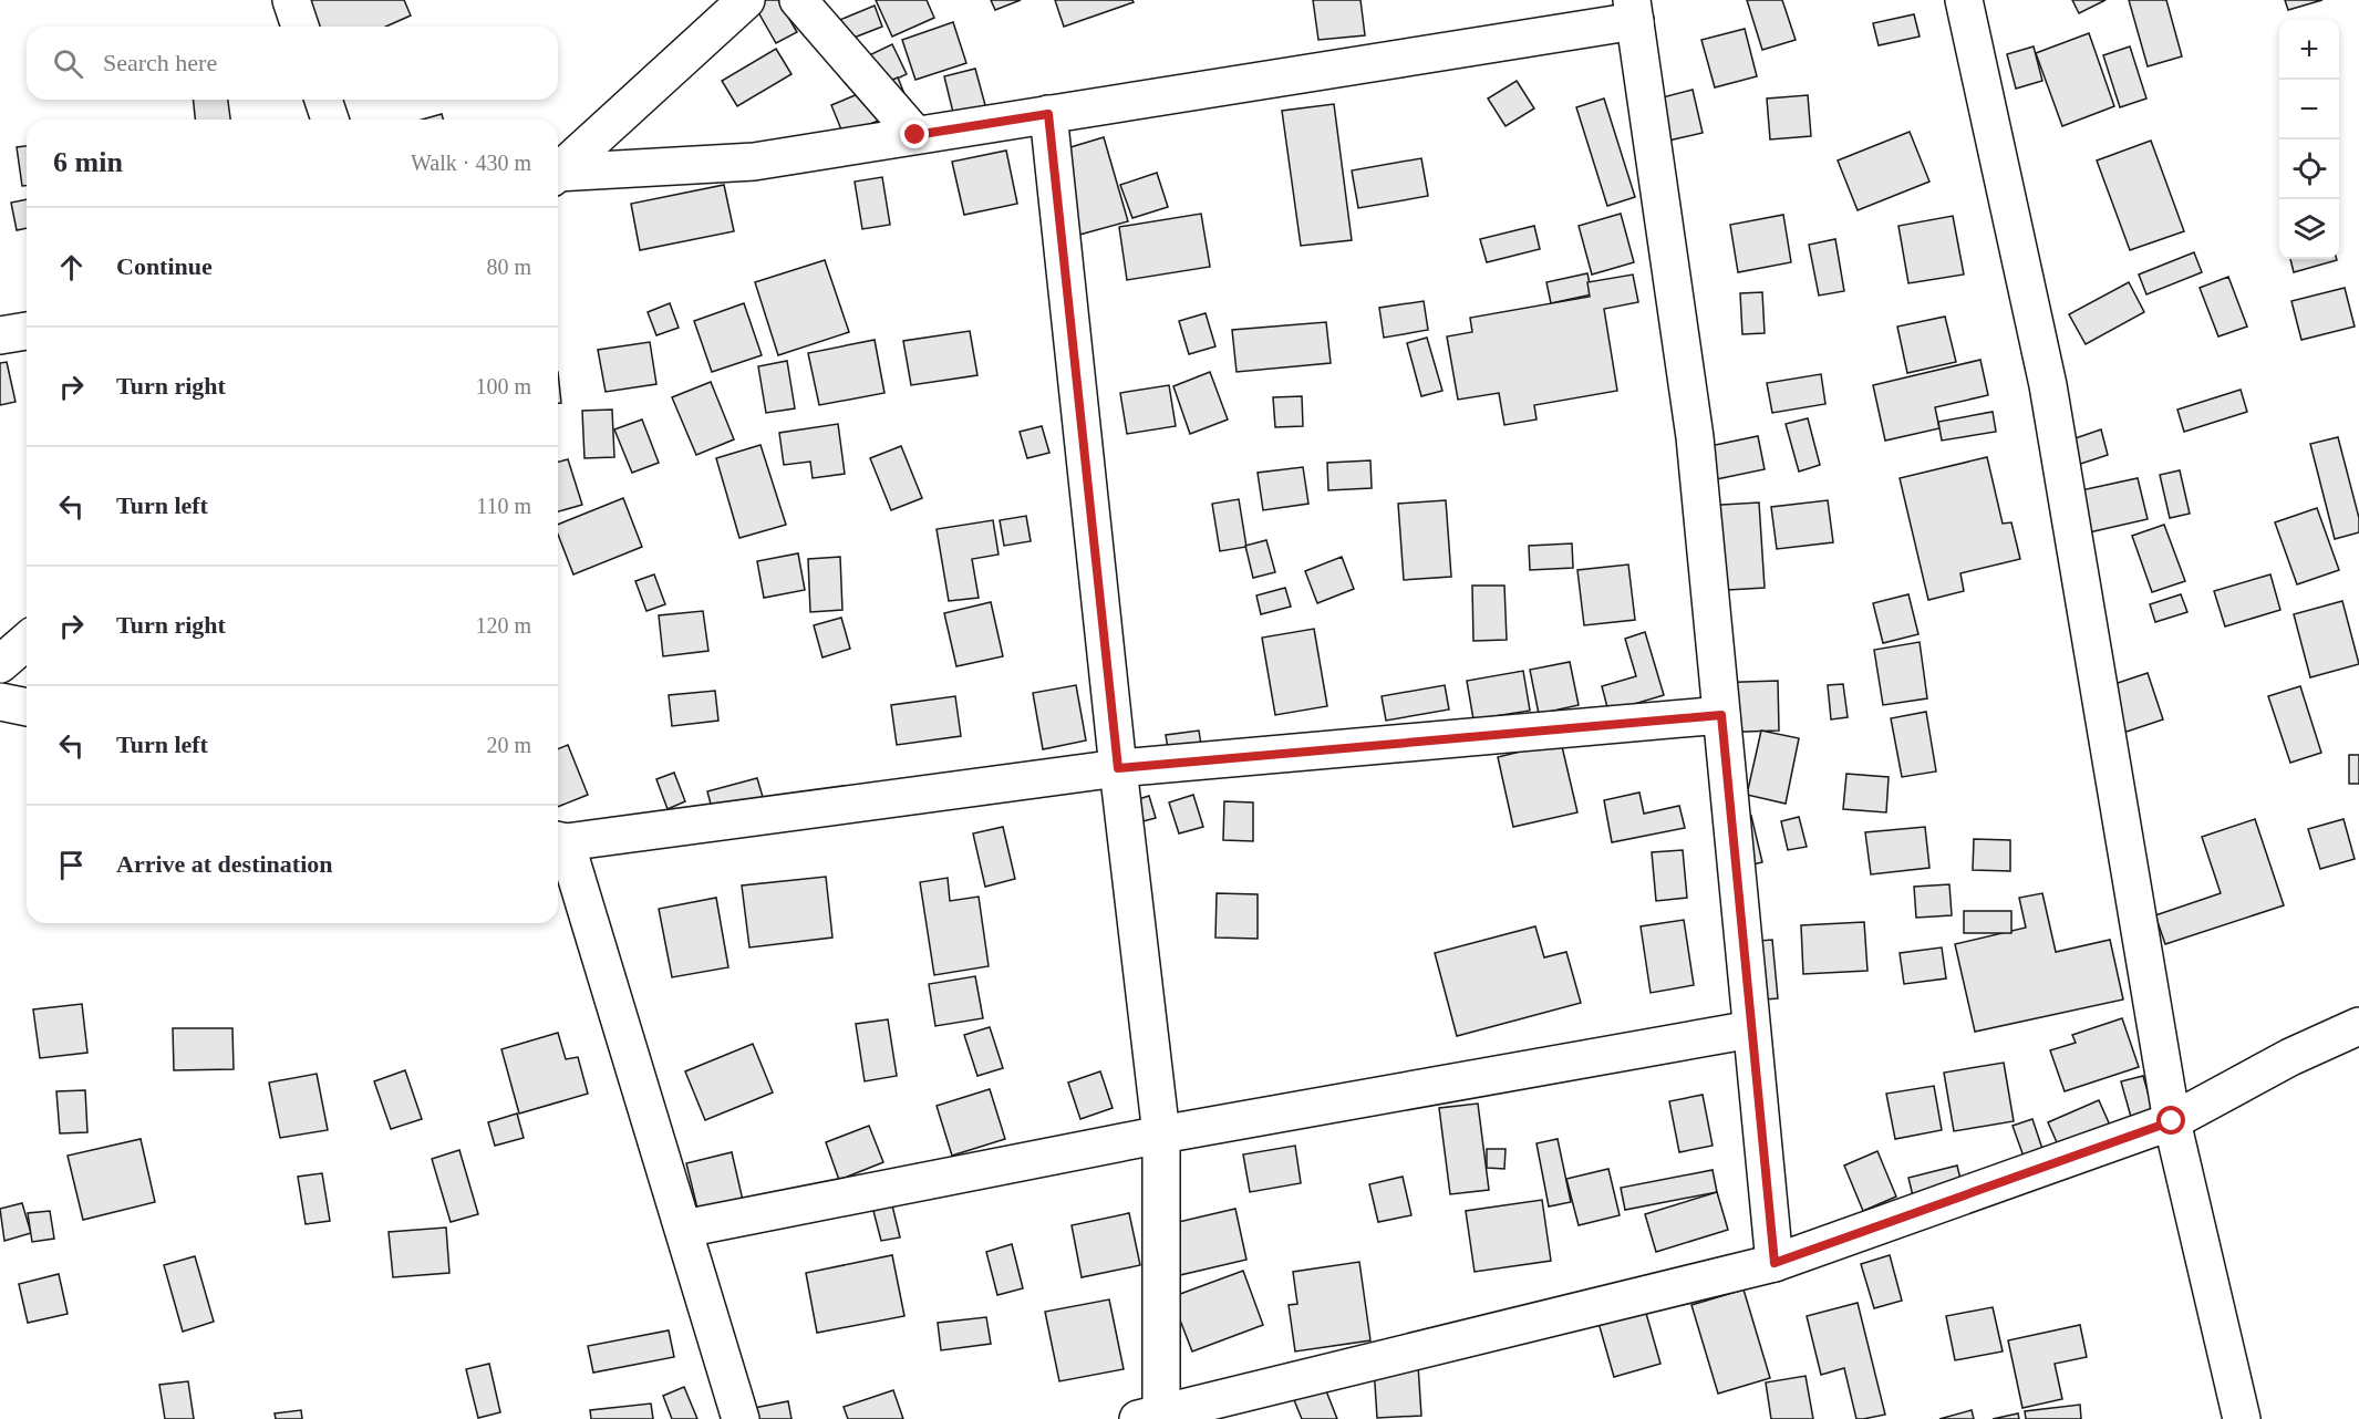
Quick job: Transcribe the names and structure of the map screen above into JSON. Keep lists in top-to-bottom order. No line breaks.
{"page":{"map_buttons":["+","−"],"search":"Search here","heading":["6 min","Walk · 430 m"],"list":[["Continue","80 m"],["Turn right","100 m"],["Turn left","110 m"],["Turn right","120 m"],["Turn left","20 m"],"Arrive at destination"]}}
